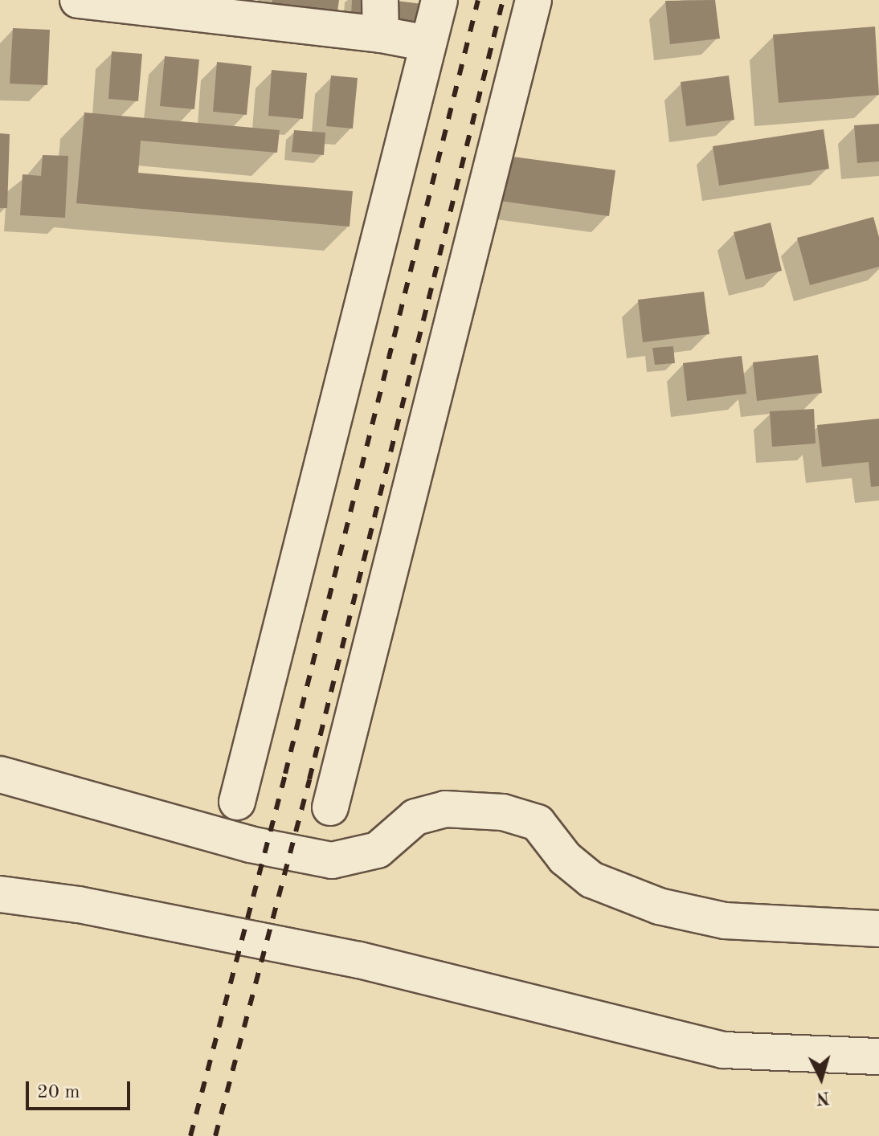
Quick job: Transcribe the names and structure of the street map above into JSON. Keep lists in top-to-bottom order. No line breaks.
{"scale_bar":"20 m","north":"bottom"}
